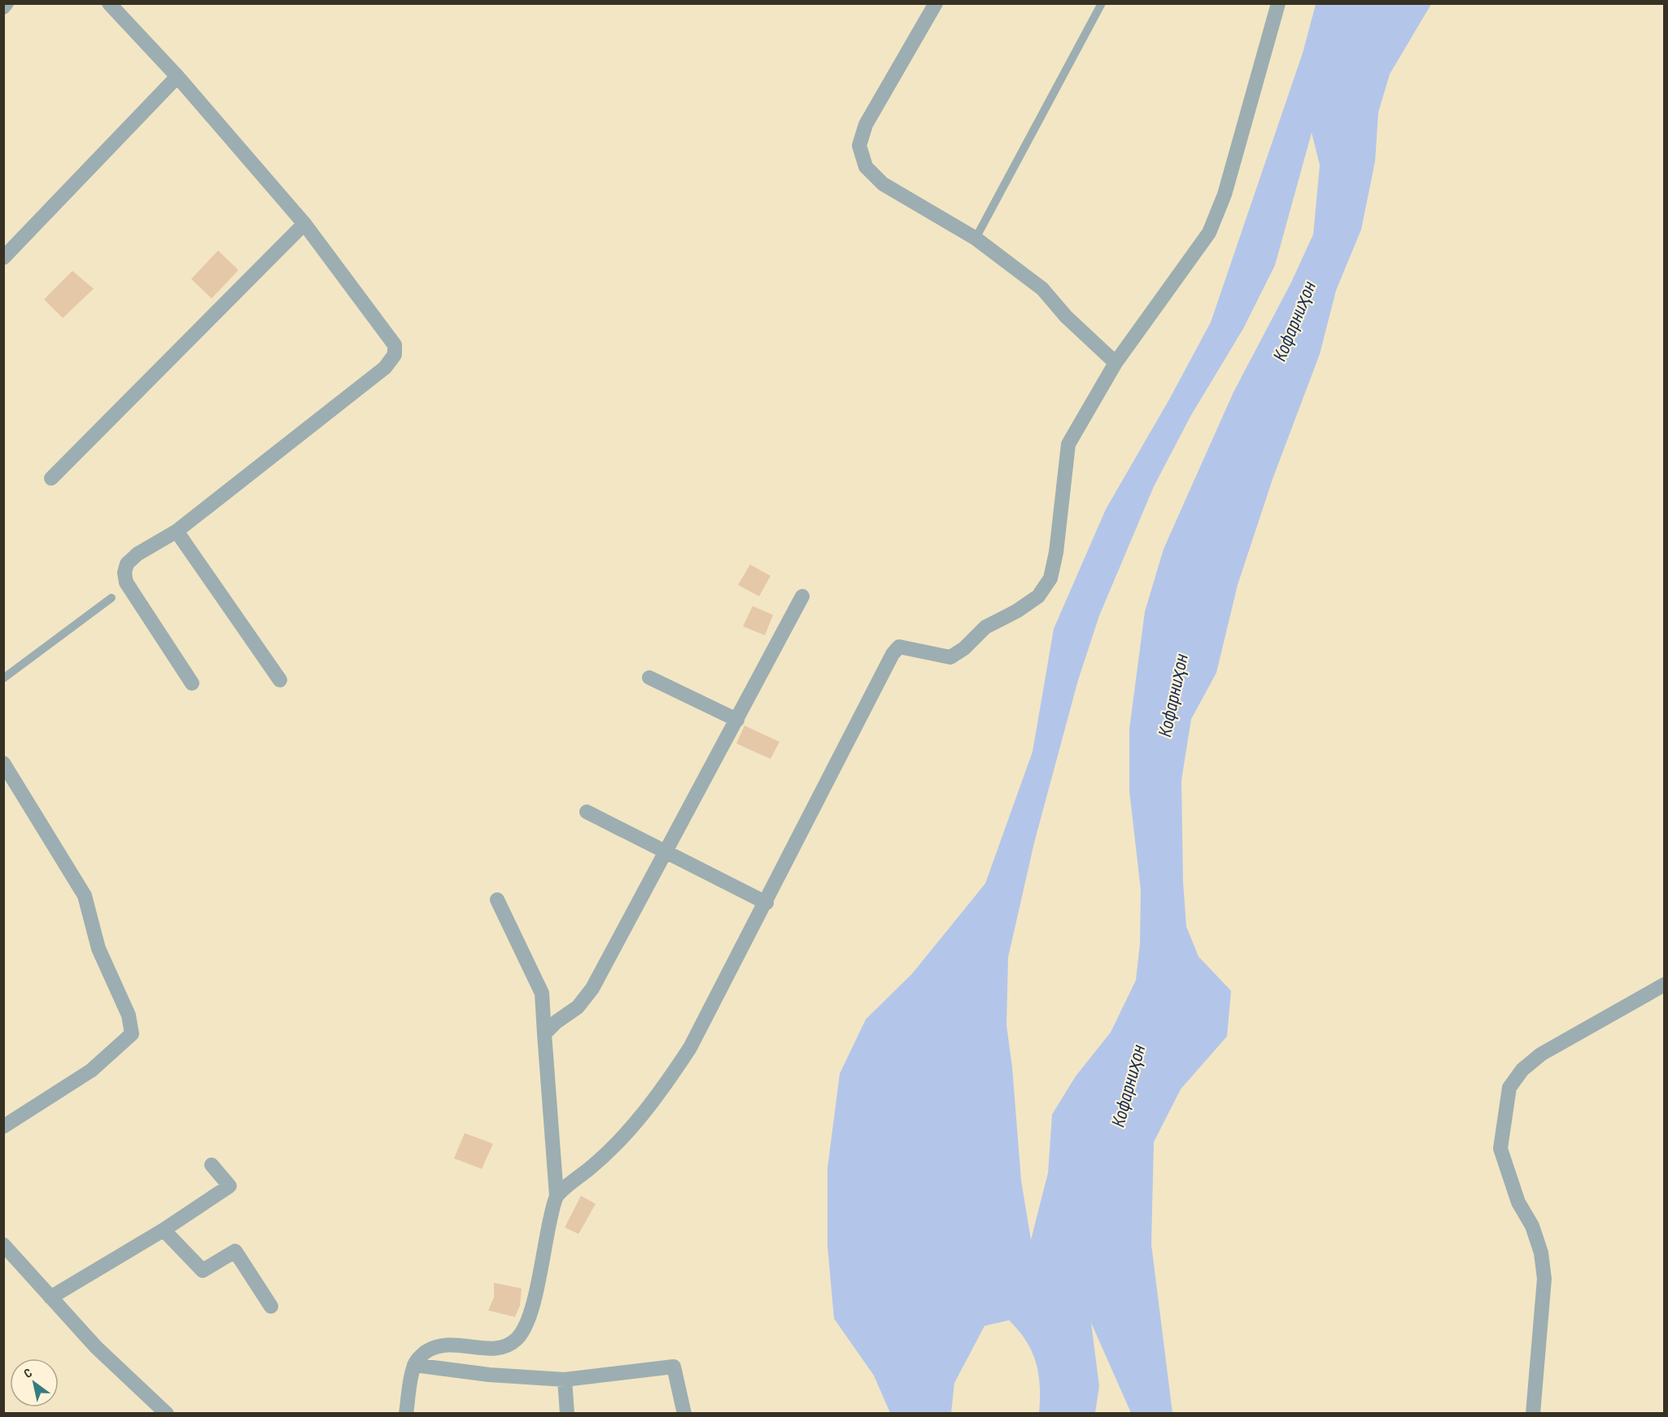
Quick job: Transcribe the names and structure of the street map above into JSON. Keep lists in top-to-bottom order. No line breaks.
{"water":["Кофарниҳон"],"north":"top left"}
